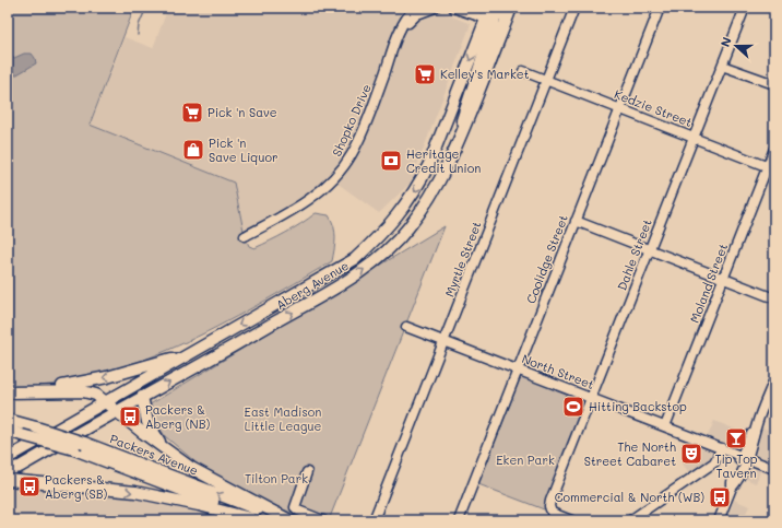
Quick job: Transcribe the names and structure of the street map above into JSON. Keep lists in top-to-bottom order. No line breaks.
{"streets":{"main road":["Aberg Avenue","Packers Avenue"],"street":["Kedzie Street","Shopko Drive","Dahle Street","Myrtle Street","Coolidge Street","Moland Street","North Street"]},"crossings":[["Kedzie Street","Dahle Street"],["Kedzie Street","Myrtle Street"],["Kedzie Street","Coolidge Street"],["Kedzie Street","Moland Street"],["Dahle Street","North Street"],["Myrtle Street","North Street"],["Coolidge Street","North Street"],["Moland Street","North Street"]],"parks":["East Madison Little League","Eken Park","Tilton Park"],"places":{"supermarket":["Kelley's Market","Pick 'n Save"],"shop":["Pick 'n Save Liquor"],"bank":["Heritage Credit Union"],"sports":["Hitting Backstop"],"bus stop":["Packers & Aberg (NB)","Packers & Aberg (SB)","Commercial & North (WB)"],"bar":["Tip Top Tavern"],"theatre":["The North Street Cabaret"]},"north":"left"}
